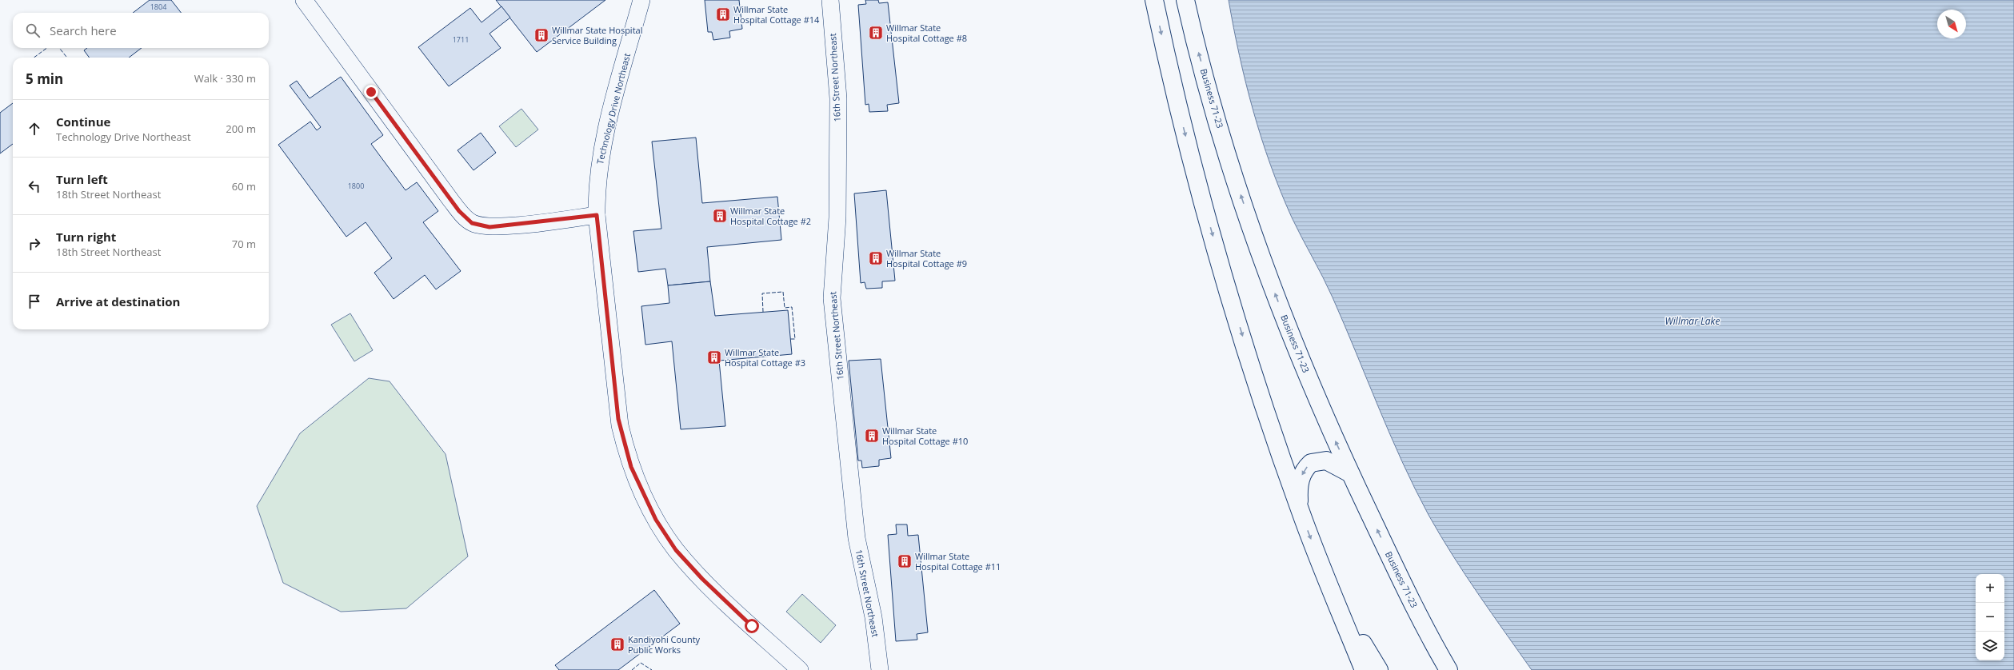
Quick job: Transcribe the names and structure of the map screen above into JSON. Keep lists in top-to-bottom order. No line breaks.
{"streets":{"highway":["Business 71-23"],"street":["16th Street Northeast","Technology Drive Northeast"]},"water":["Willmar Lake"],"places":{"building":["Willmar State Hospital Cottage #14","Willmar State Hospital Cottage #8","Willmar State Hospital Service Building","Willmar State Hospital Cottage #2","Willmar State Hospital Cottage #9","Willmar State Hospital Cottage #3","Willmar State Hospital Cottage #10","Willmar State Hospital Cottage #11","Kandiyohi County Public Works"]},"house_numbers":["1804","1711","1800"],"north":"bottom right","page":{"search":"Search here","heading":["5 min","Walk · 330 m"],"list":[["Continue","Technology Drive Northeast","200 m"],["Turn left","18th Street Northeast","60 m"],["Turn right","18th Street Northeast","70 m"],"Arrive at destination"],"map_buttons":["+","−"]}}
